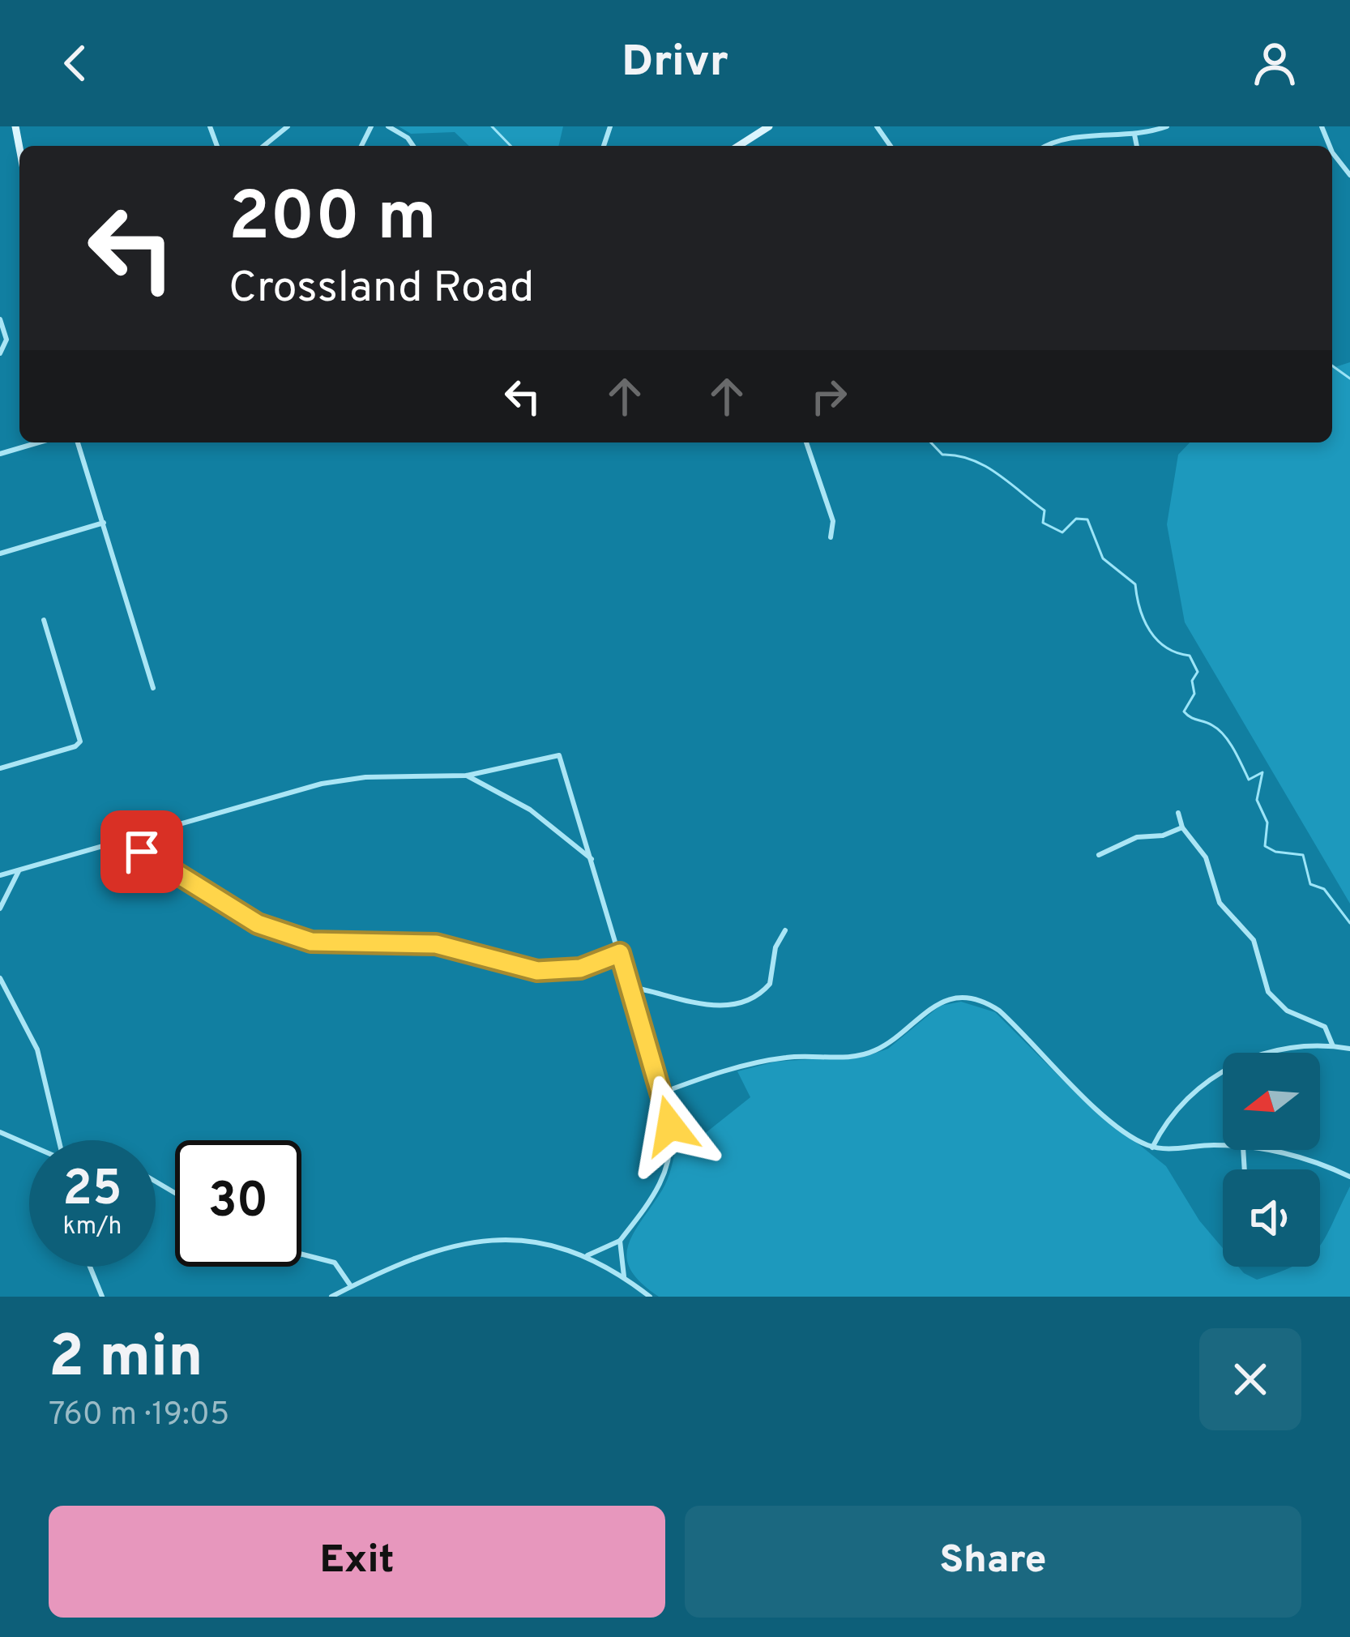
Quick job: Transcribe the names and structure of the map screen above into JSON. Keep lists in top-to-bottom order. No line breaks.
{"north":"left","page":{"header":"Drivr","turn":["200 m","Crossland Road"],"speed":"25 km/h","limit":"30","heading":["2 min","760 m · 19:05"],"buttons":["Exit","Share"]}}
